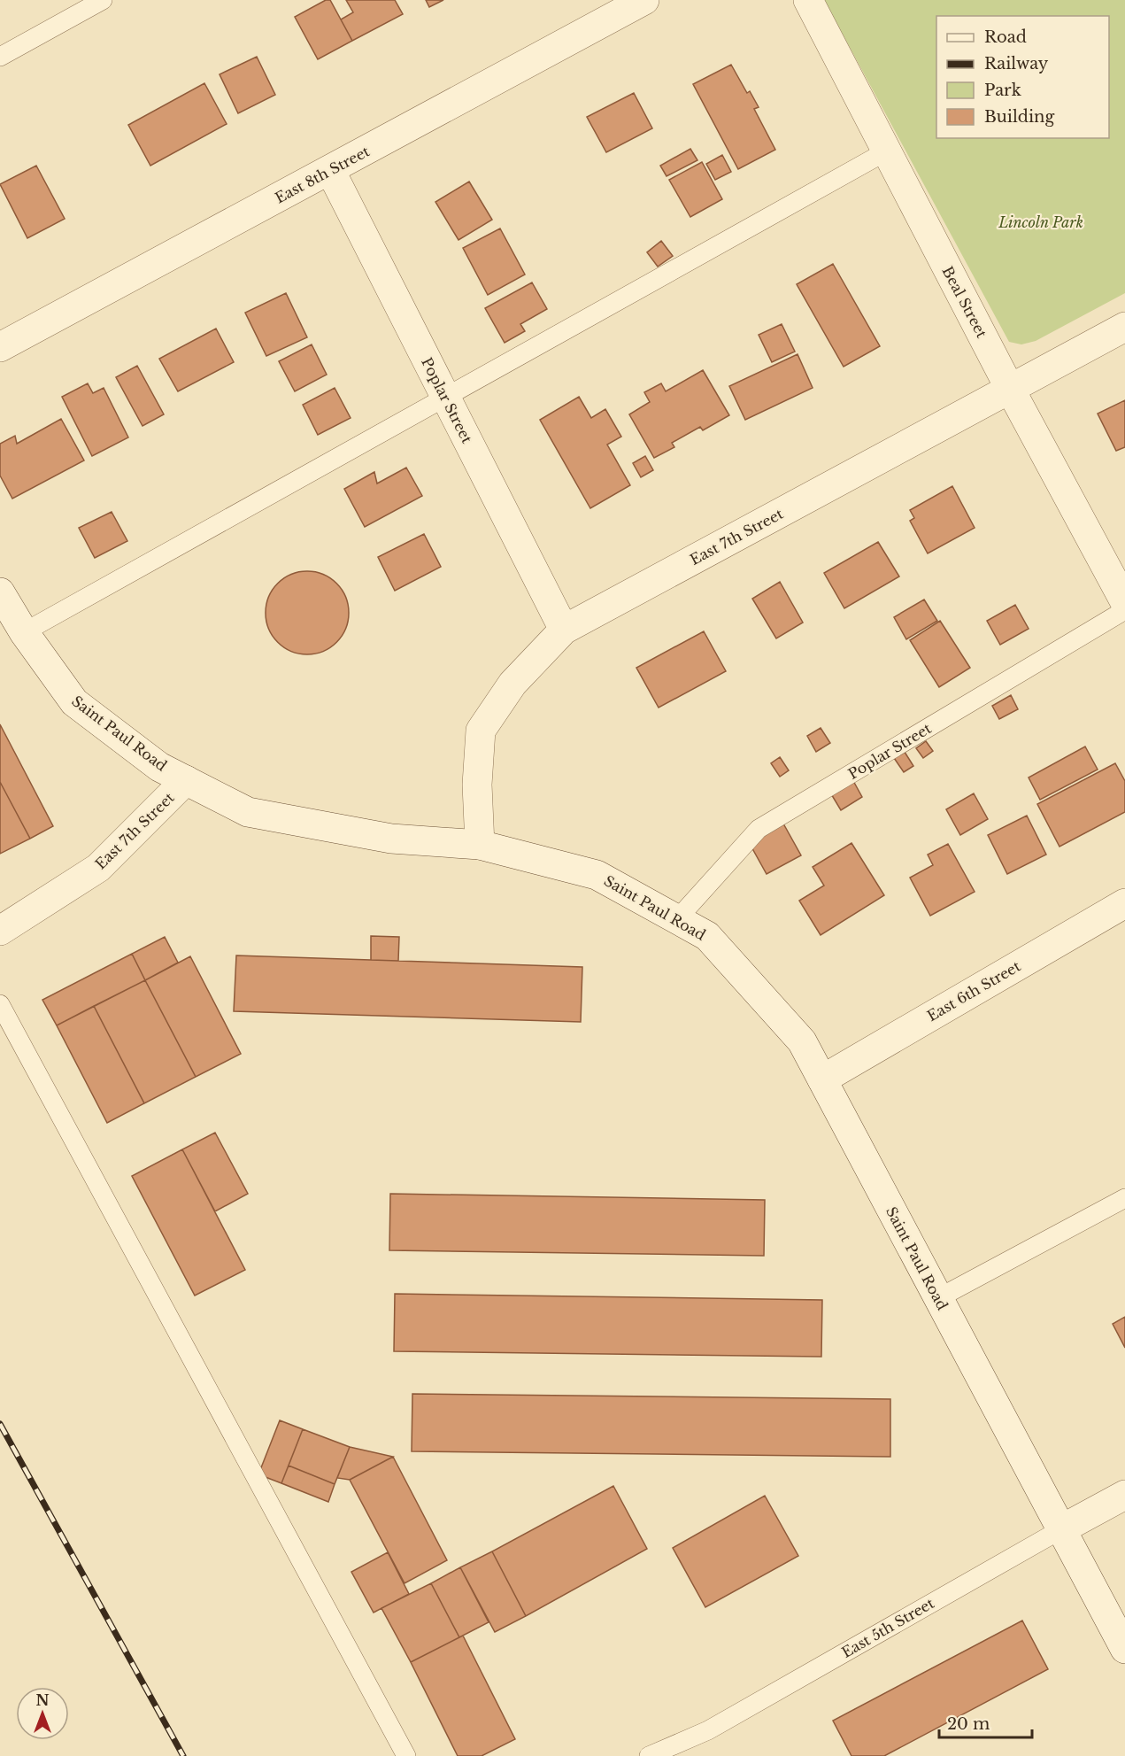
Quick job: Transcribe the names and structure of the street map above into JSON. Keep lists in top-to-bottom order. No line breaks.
{"streets":{"street":["East 8th Street","Beal Street","Poplar Street","East 7th Street","Saint Paul Road","East 6th Street","East 5th Street"]},"crossings":[["East 8th Street","Poplar Street"],["Beal Street","East 7th Street"],["Poplar Street","East 7th Street"],["Poplar Street","Saint Paul Road"],["East 7th Street","Saint Paul Road"],["Saint Paul Road","East 6th Street"],["Saint Paul Road","East 5th Street"]],"parks":["Lincoln Park"],"legend":["Road","Railway","Park","Building"],"scale_bar":"20 m","north":"top"}
